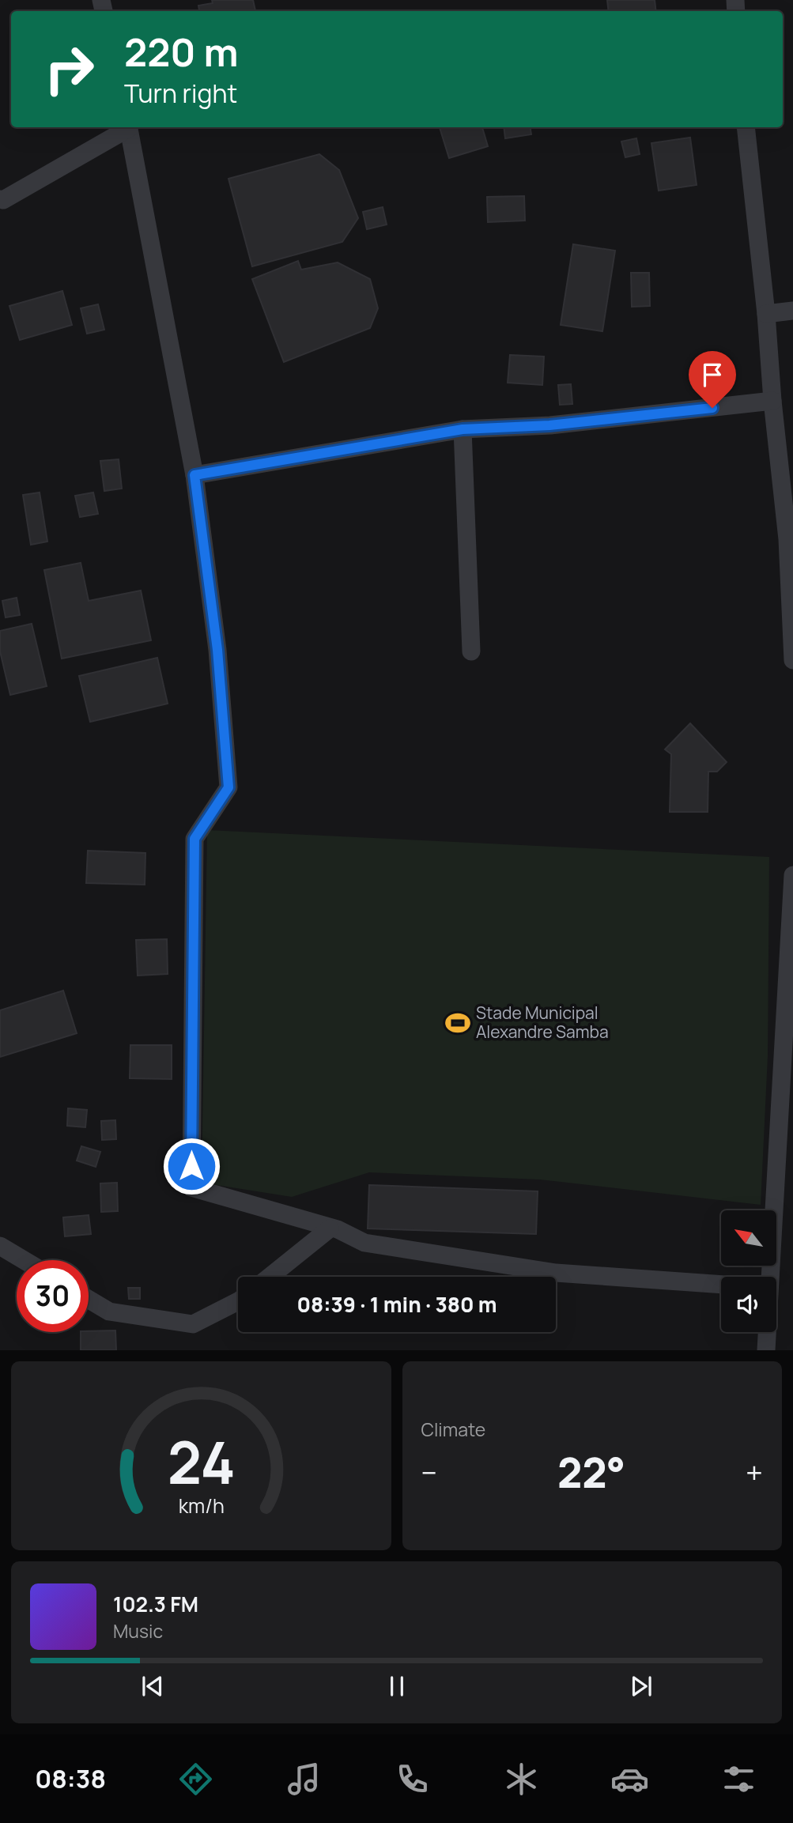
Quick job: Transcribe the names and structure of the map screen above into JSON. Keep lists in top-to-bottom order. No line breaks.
{"places":{"sports":["Stade Municipal Alexandre Samba"]},"north":"top left","page":{"turn":["220 m","Turn right"],"limit":"30","trip":"08:39 · 1 min · 380 m","tile":"Climate","heat":["−","22°","+"],"song":["102.3 FM","Music"],"tabs":"08:38","gauge":["24","km/h"]}}
